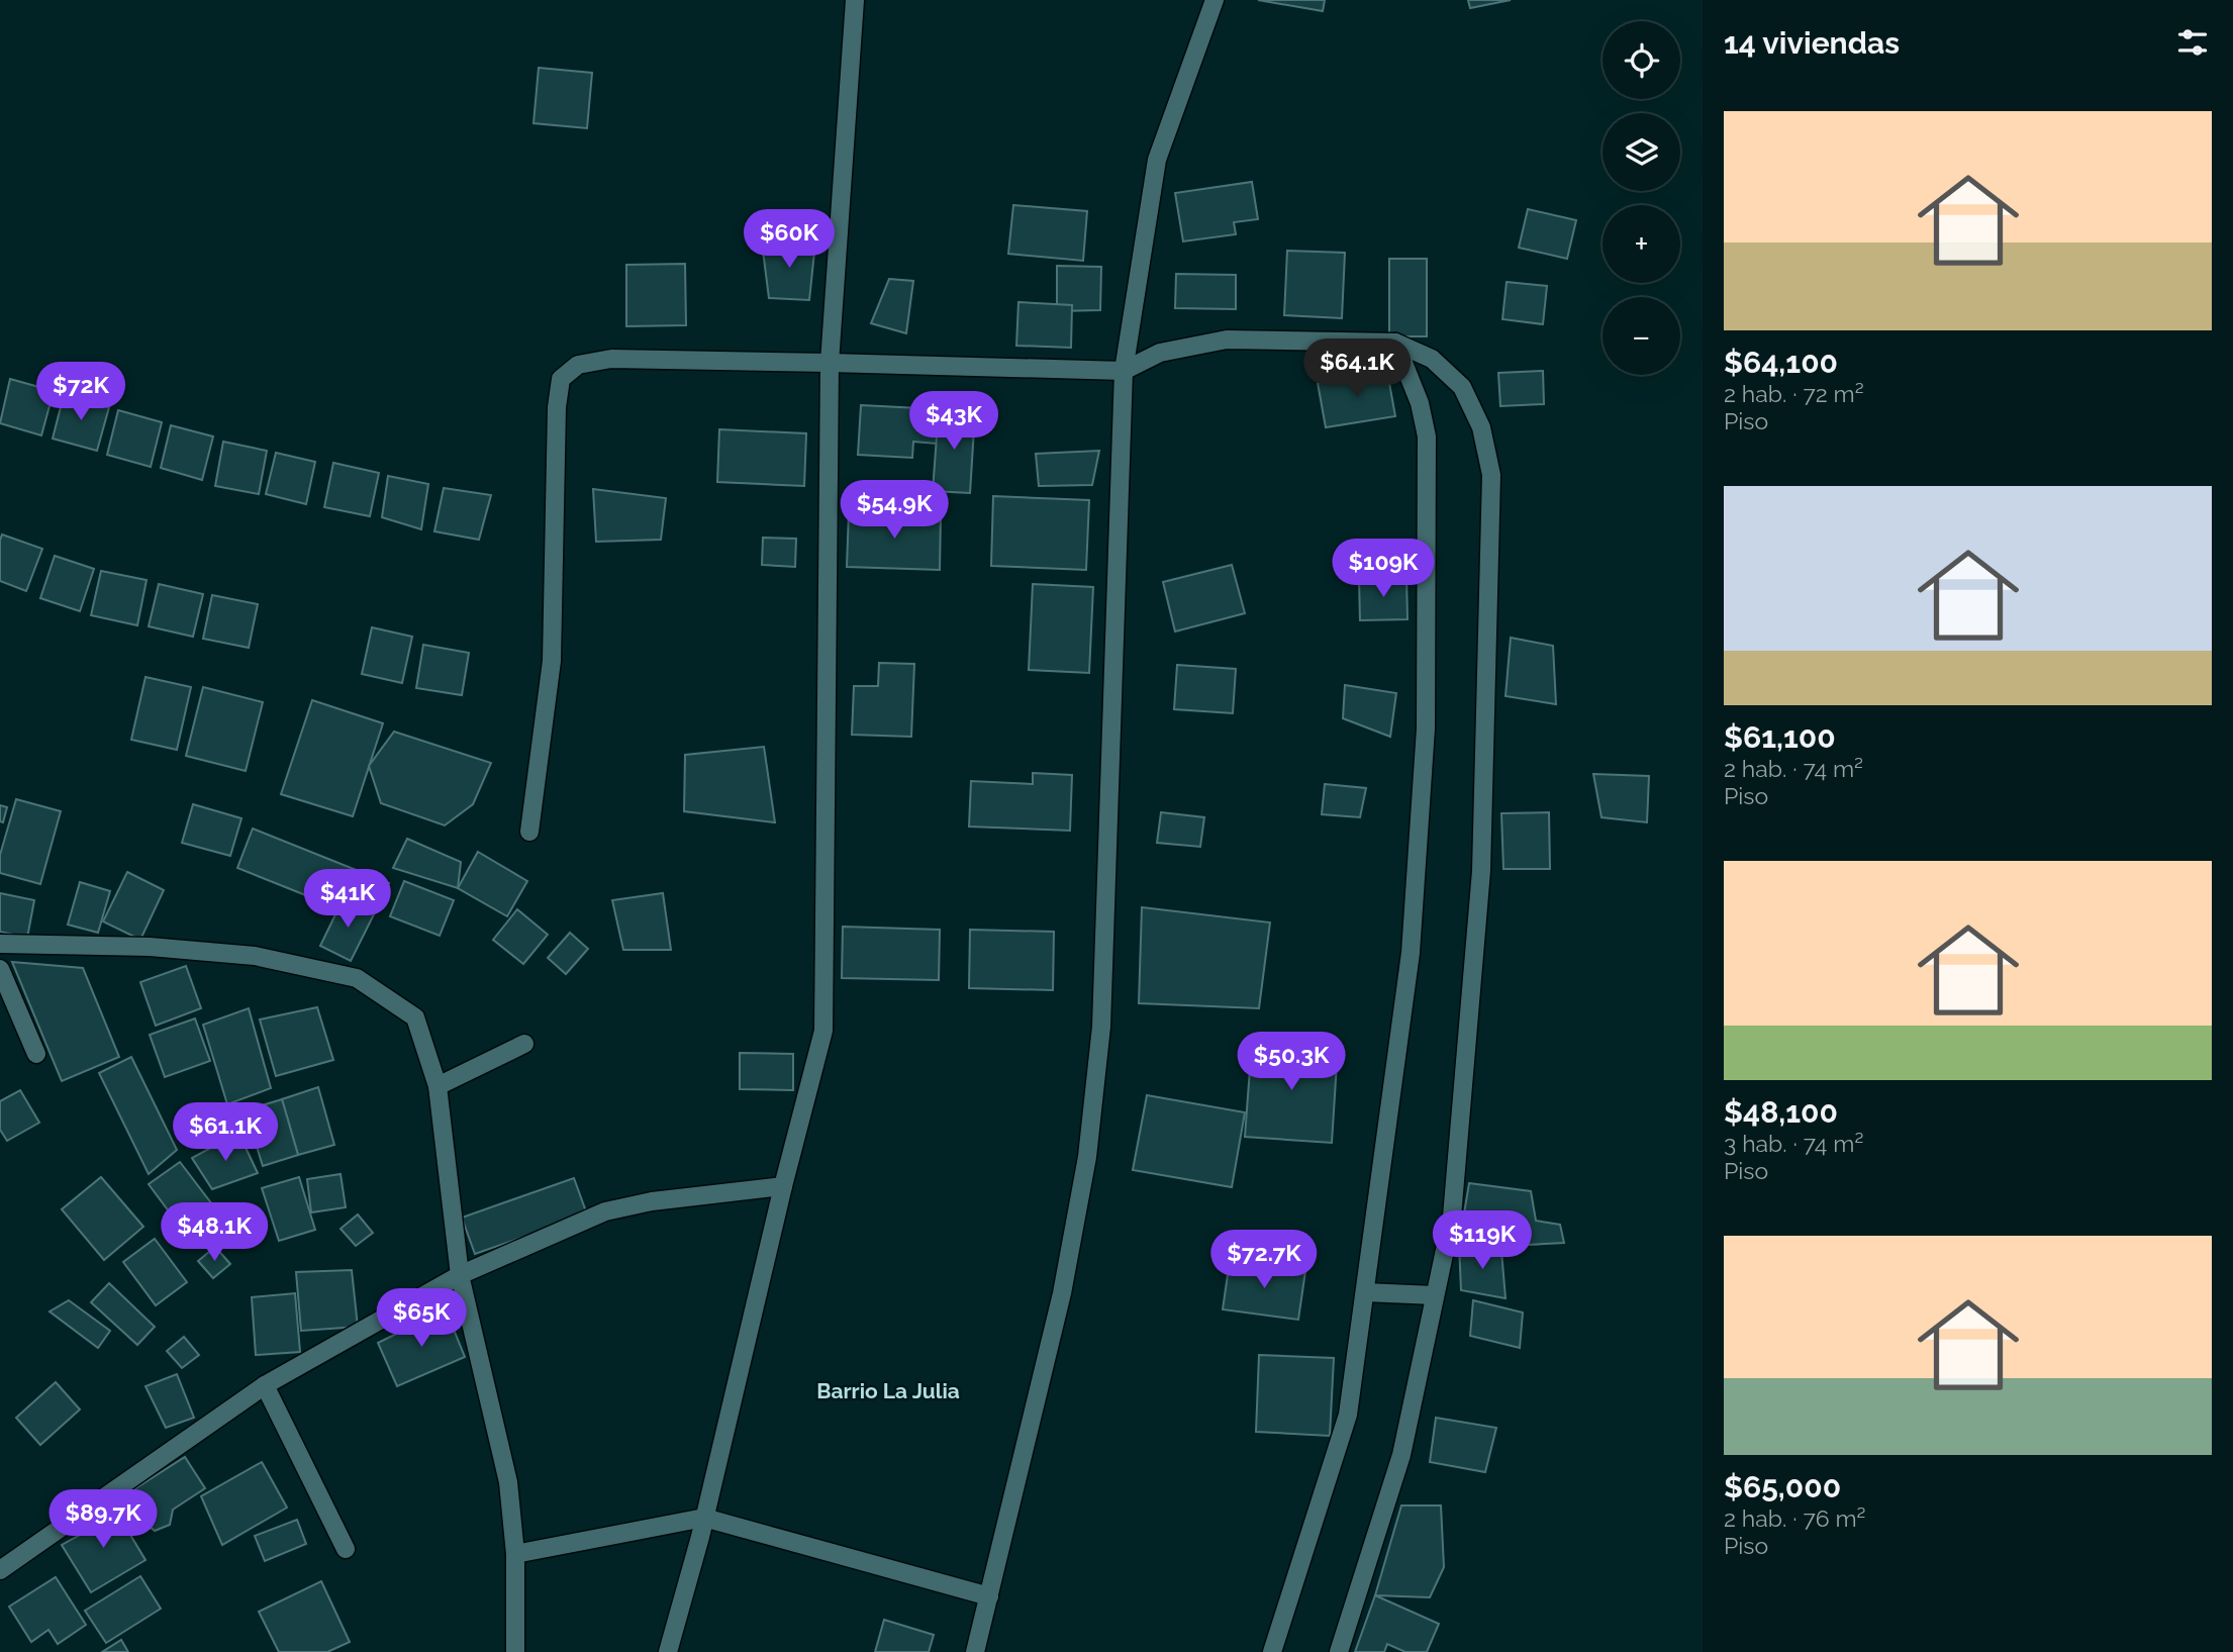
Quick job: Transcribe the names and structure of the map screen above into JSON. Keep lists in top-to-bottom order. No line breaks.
{"districts":["Barrio La Julia"],"page":{"heading":"14 viviendas","map_buttons":["+","−"],"list":[{"name":"$64,100","note":"2 hab. · 72 m² · Piso"},{"name":"$61,100","note":"2 hab. · 74 m² · Piso"},{"name":"$48,100","note":"3 hab. · 74 m² · Piso"},{"name":"$65,000","note":"2 hab. · 76 m² · Piso"}],"price":["$60K","$64.1K","$72K","$43K","$54.9K","$109K","$41K","$50.3K","$61.1K","$48.1K","$119K","$72.7K","$65K","$89.7K"]}}
